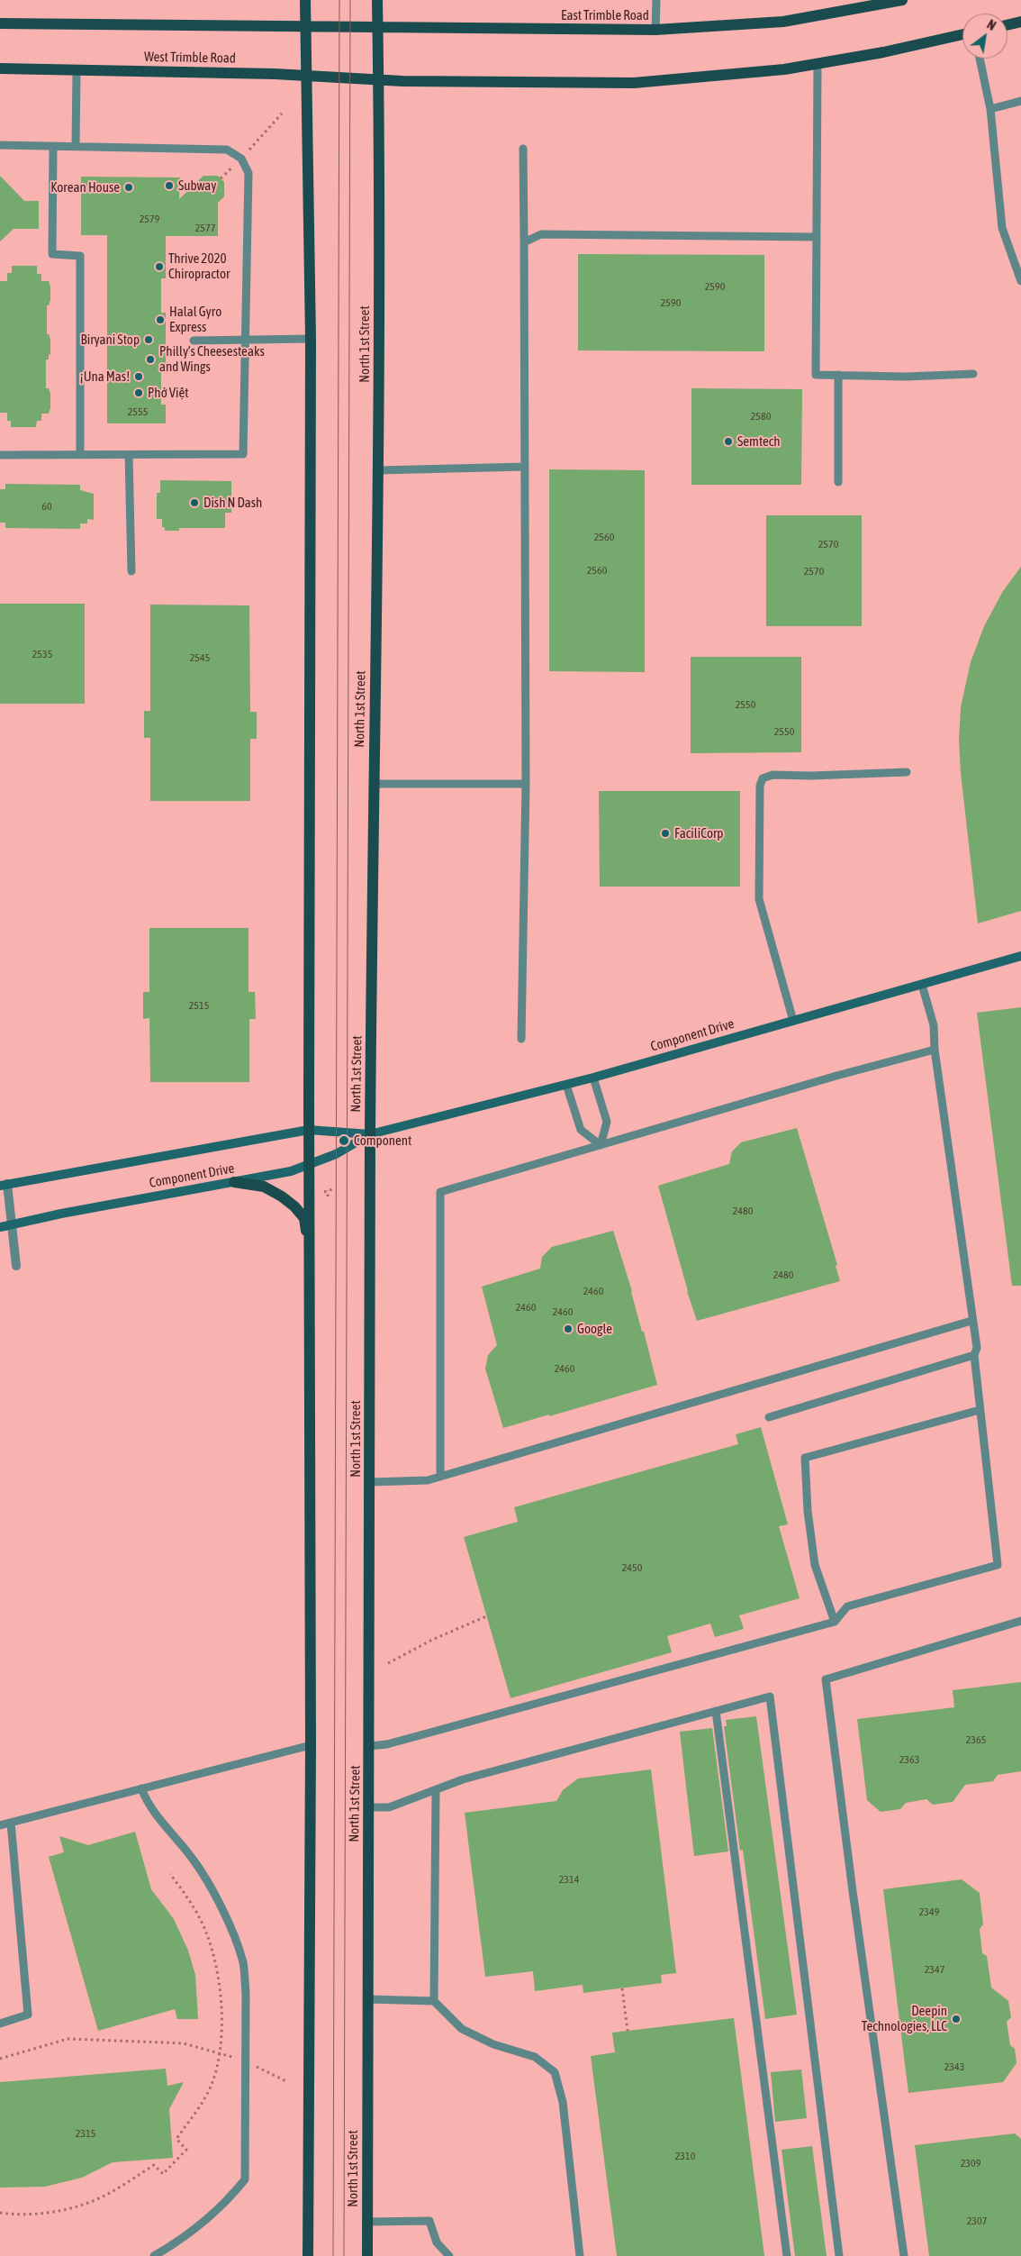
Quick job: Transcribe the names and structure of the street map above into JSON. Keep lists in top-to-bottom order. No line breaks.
{"streets":{"main road":["East Trimble Road","West Trimble Road","North 1st Street","Component Drive"]},"crossings":[["East Trimble Road","North 1st Street"],["West Trimble Road","North 1st Street"],["North 1st Street","Component Drive"]],"places":["Subway","Korean House","Thrive 2020 Chiropractor","Halal Gyro Express","Biryani Stop","Philly’s Cheesesteaks and Wings","¡Una Mas!","Phở Việt","Semtech","Dish N Dash","FaciliCorp","Component","Google","Deepin Technologies, LLC"],"house_numbers":["2579","2577","2590","2590","2555","2580","60","2560","2570","2560","2570","2535","2545","2550","2550","2515","2480","2480","2460","2460","2460","2460","2450","2365","2363","2314","2349","2347","2343","2315","2310","2309","2307"],"north":"top right"}
